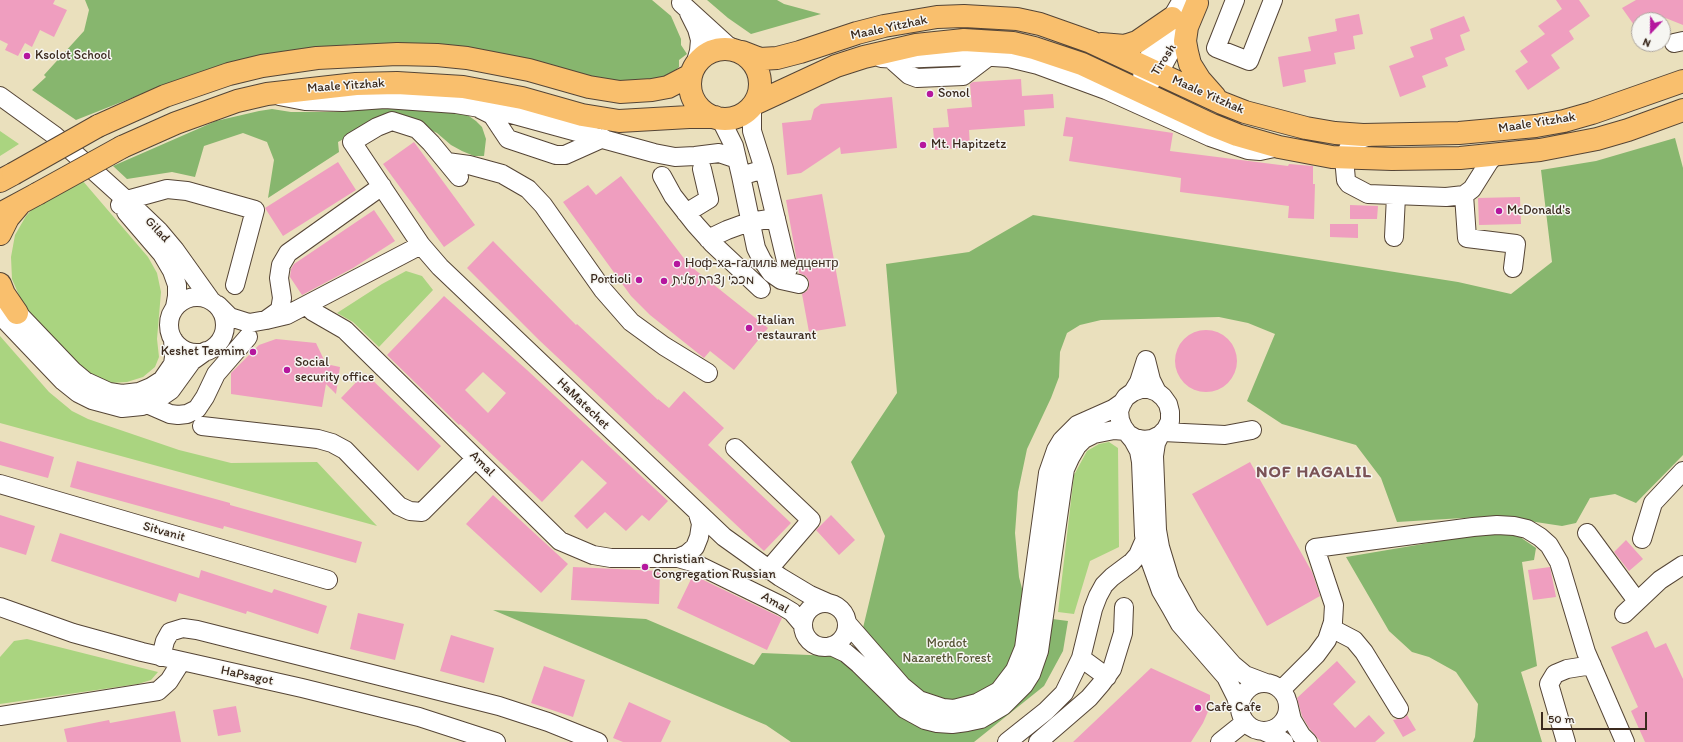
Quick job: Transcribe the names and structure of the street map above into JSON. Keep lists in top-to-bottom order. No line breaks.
{"streets":{"main road":["Maale Yitzhak"],"street":["Tirosh","Gilad","HaMatechet","Amal","Sitvanit","HaPsagot"]},"crossings":[["Maale Yitzhak","Tirosh"],["HaMatechet","Amal"]],"districts":["NOF HAGALIL"],"parks":["Mordot Nazareth Forest"],"places":["Ksolot School","Sonol","Mt. Hapitzetz","McDonald's","Ноф-ха-галиль медцентр","Portioli","מכבי נצרת עלית","Italian restaurant","Keshet Teamim","Social security office","Christian Congregation Russian","Cafe Cafe"],"scale_bar":"50 m","north":"bottom"}
